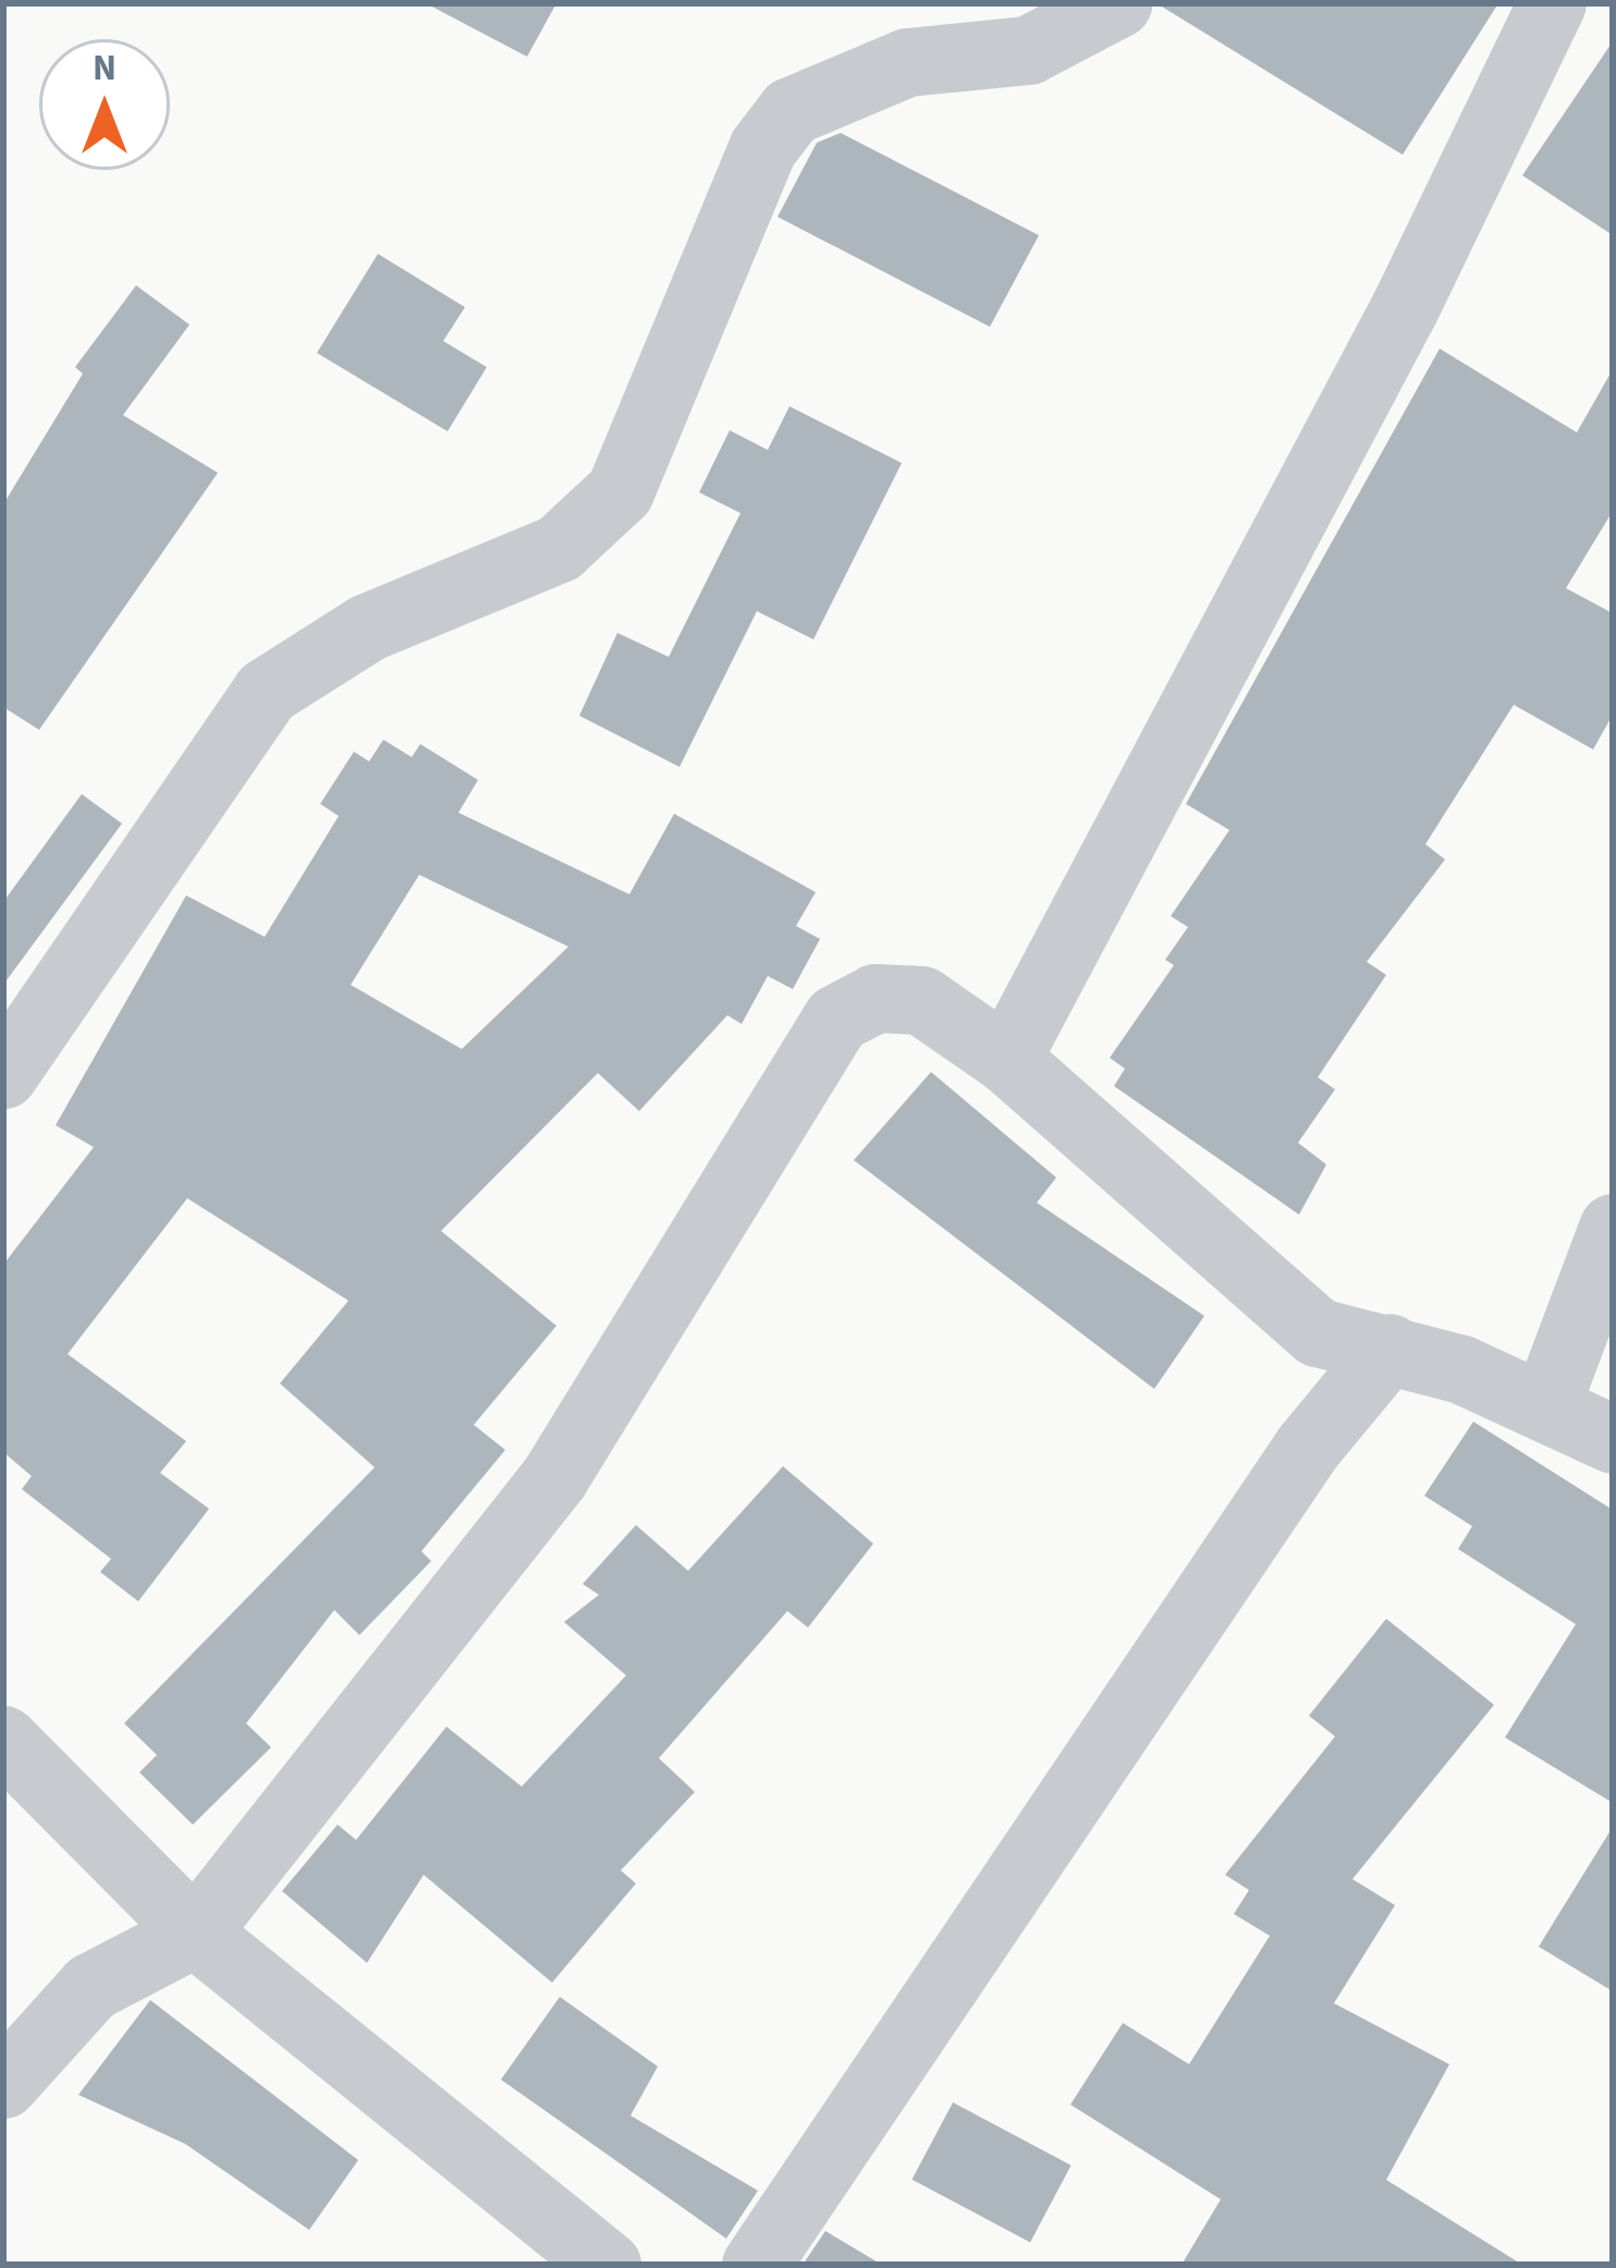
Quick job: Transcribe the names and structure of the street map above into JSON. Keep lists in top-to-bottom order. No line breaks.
{"north":"top"}
